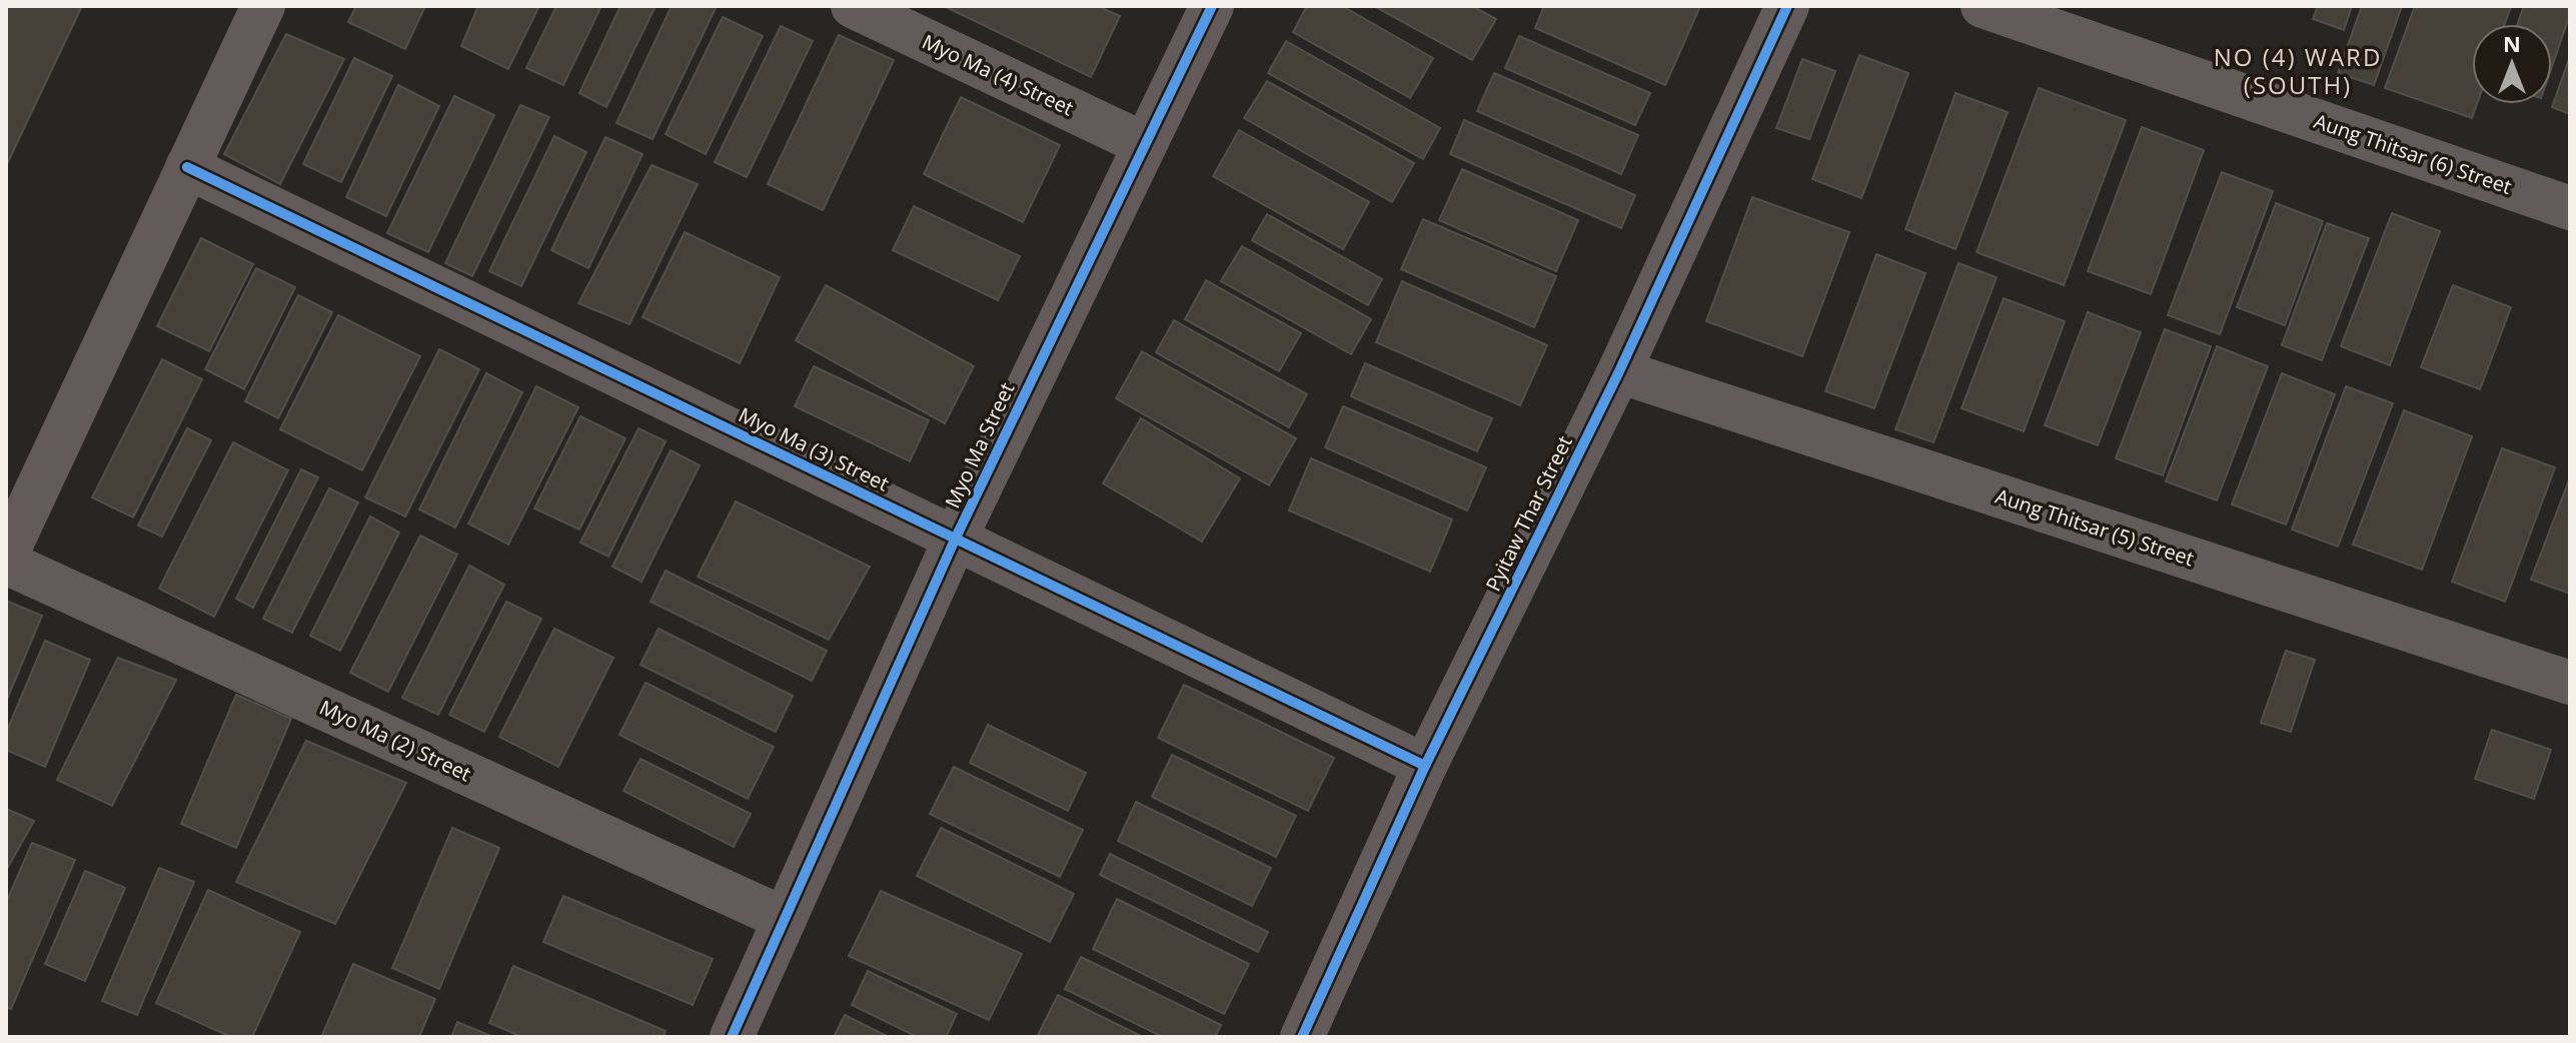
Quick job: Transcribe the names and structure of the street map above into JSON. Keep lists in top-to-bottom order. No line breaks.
{"streets":{"street":["Myo Ma (4) Street","Aung Thitsar (6) Street","Myo Ma Street","Myo Ma (3) Street","Pyitaw Thar Street","Aung Thitsar (5) Street","Myo Ma (2) Street"]},"crossings":[["Myo Ma (4) Street","Myo Ma Street"],["Myo Ma Street","Myo Ma (3) Street"],["Myo Ma Street","Myo Ma (2) Street"],["Myo Ma (3) Street","Pyitaw Thar Street"],["Pyitaw Thar Street","Aung Thitsar (5) Street"]],"districts":["NO (4) WARD (SOUTH)"],"north":"top"}
